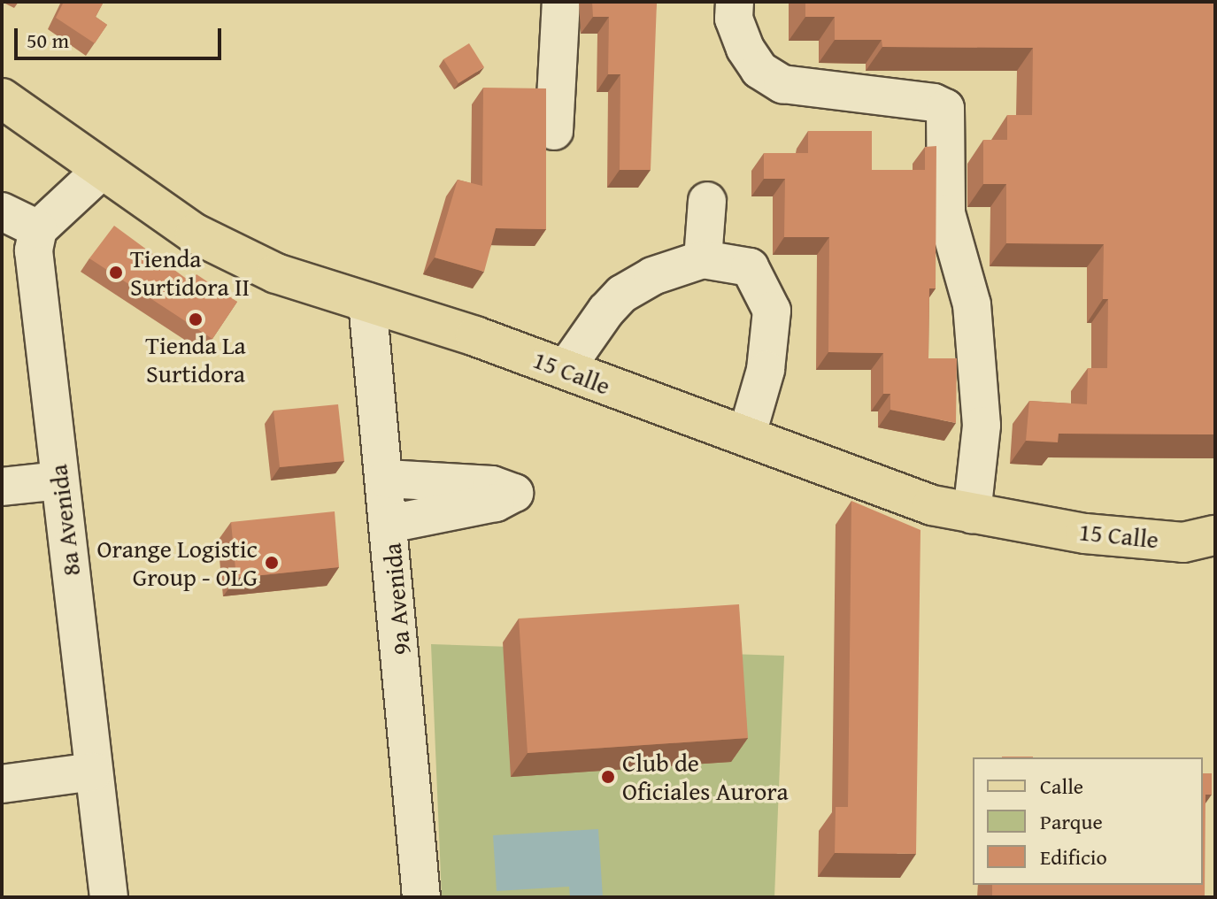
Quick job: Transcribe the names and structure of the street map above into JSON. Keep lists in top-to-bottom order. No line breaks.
{"streets":{"main road":["15 Calle"],"street":["8a Avenida","9a Avenida"]},"crossings":[["15 Calle","9a Avenida"]],"places":["Tienda Surtidora II","Tienda La Surtidora","Orange Logistic Group - OLG","Club de Oficiales Aurora"],"legend":["Calle","Parque","Edificio"],"scale_bar":"50 m"}
